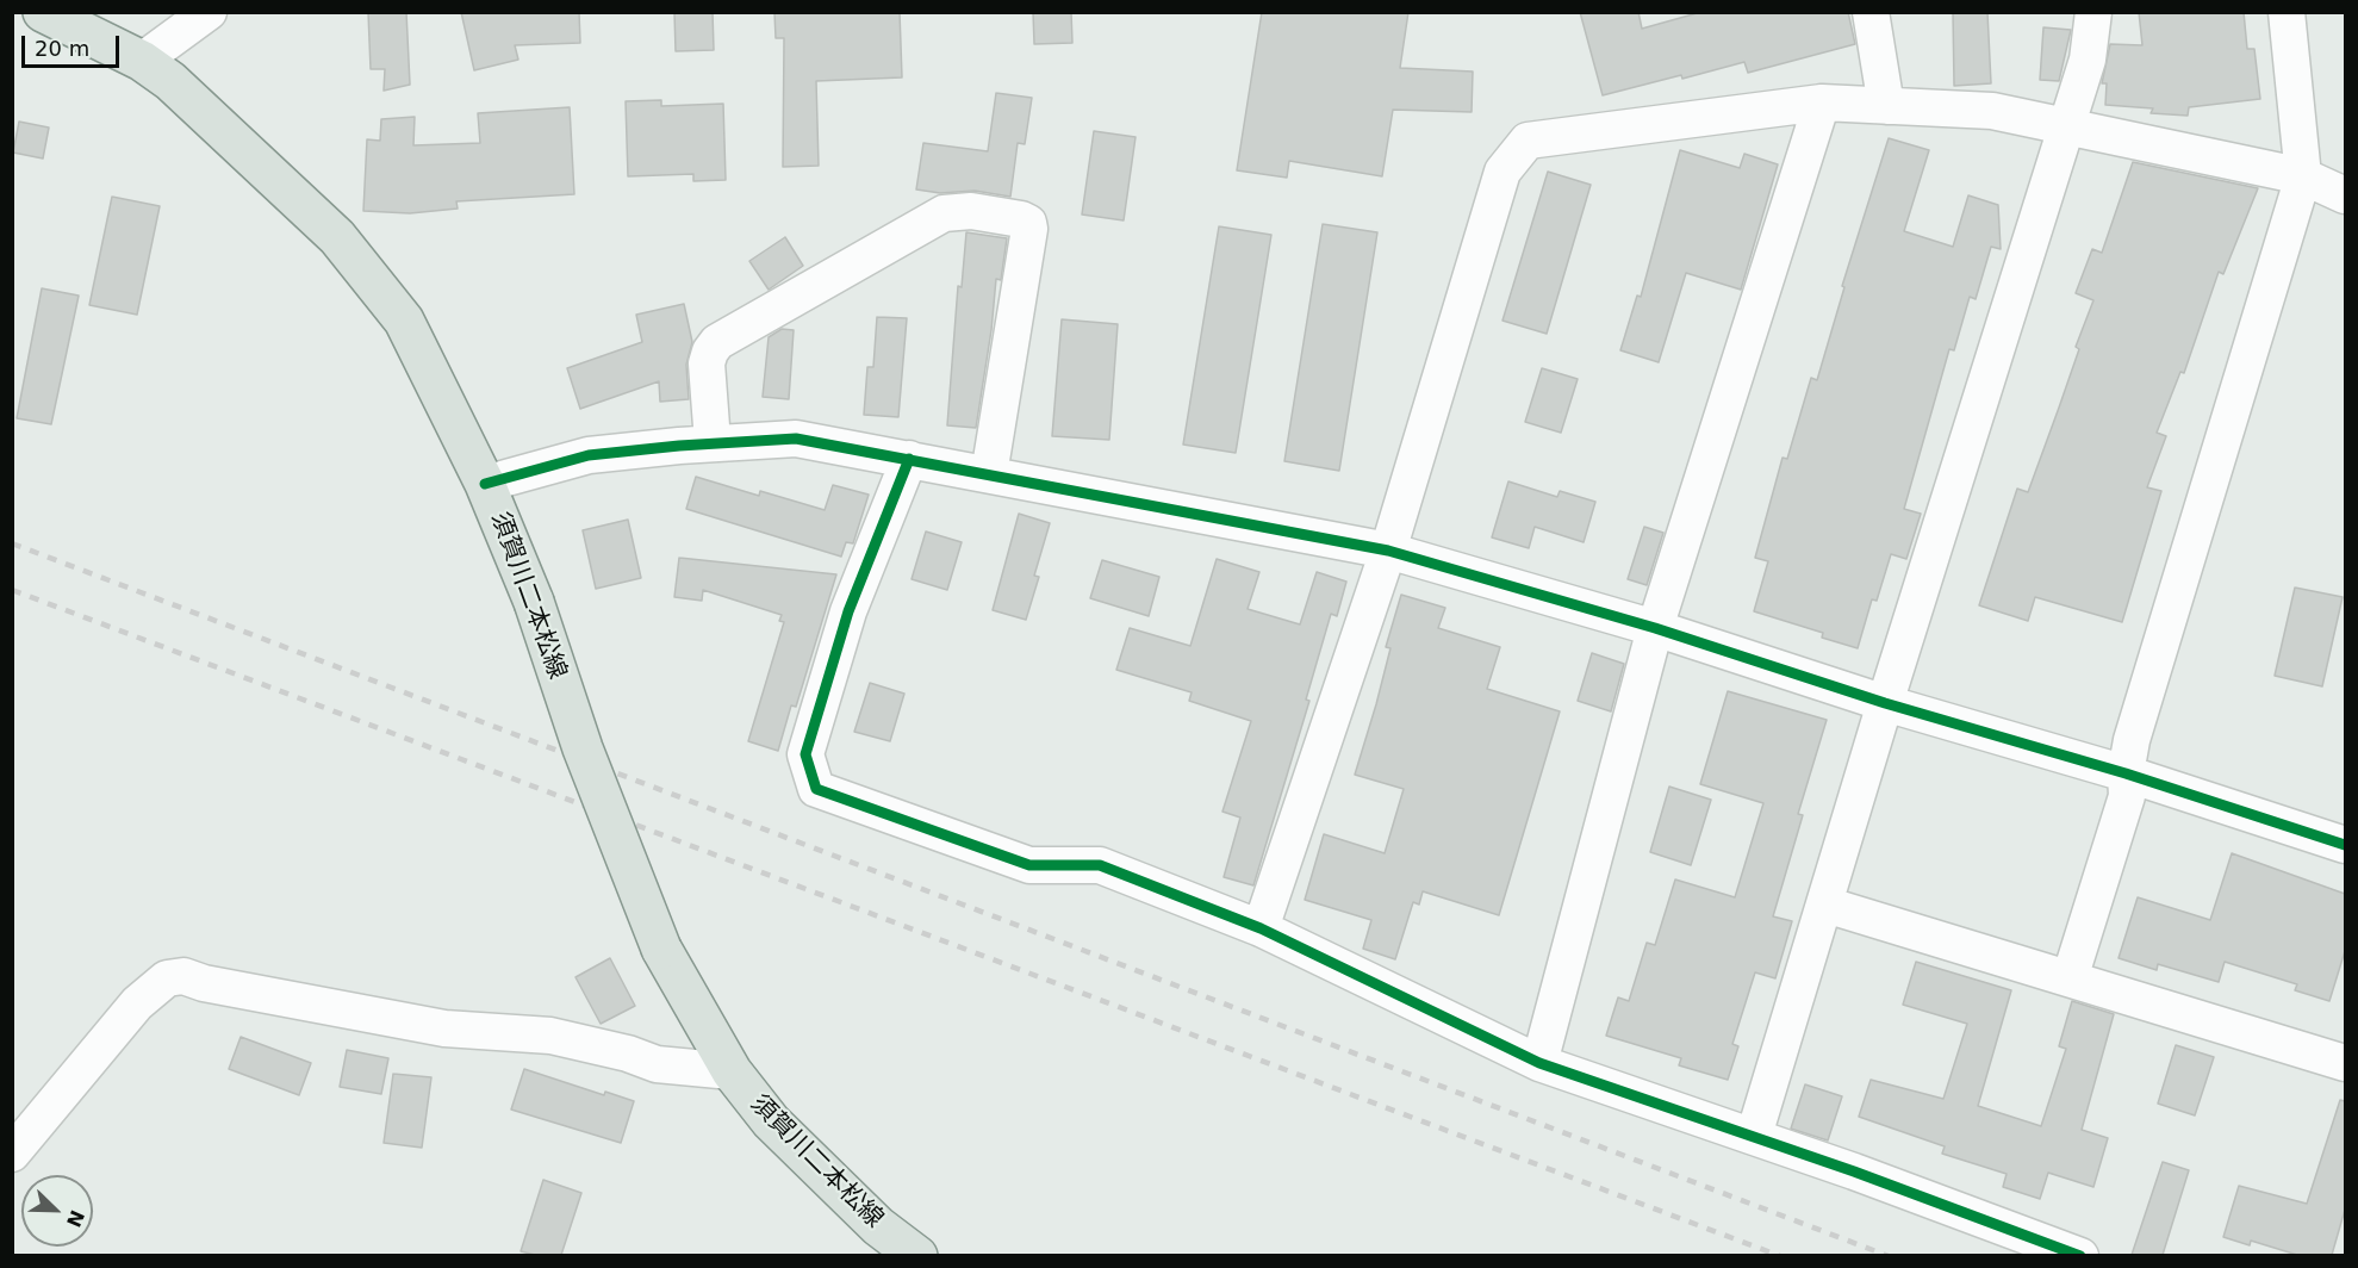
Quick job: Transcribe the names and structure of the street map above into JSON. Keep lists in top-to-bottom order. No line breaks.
{"streets":{"main road":["須賀川二本松線"]},"scale_bar":"20 m","north":"bottom right"}
